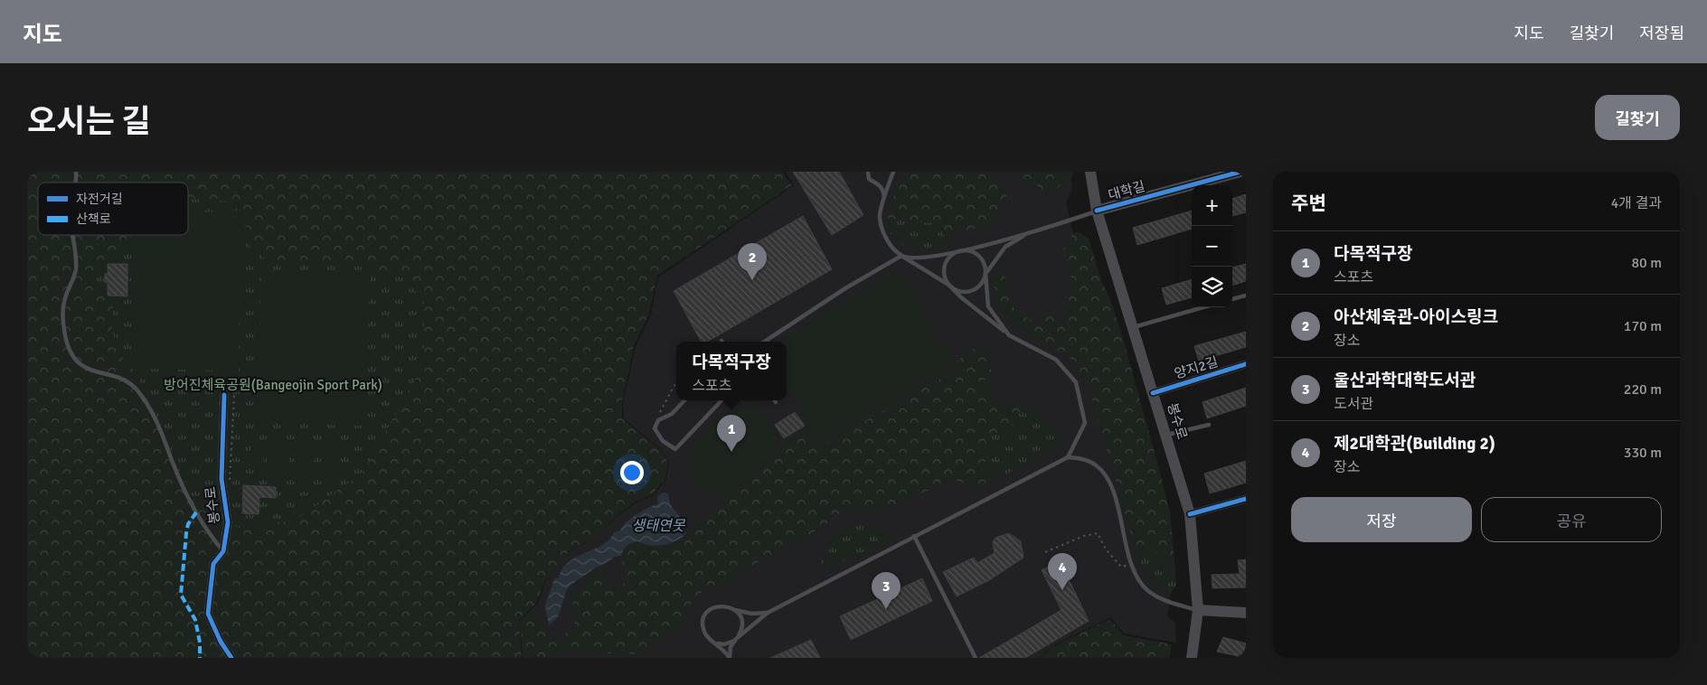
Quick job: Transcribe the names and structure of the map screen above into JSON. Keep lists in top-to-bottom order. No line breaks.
{"streets":{"main road":["대학길","봉수로"],"street":["양지2길"]},"crossings":[["대학길","봉수로"],["양지2길","봉수로"]],"water":["생태연못"],"parks":["방어진체육공원(Bangeojin Sport Park)"],"legend":["자전거길","산책로"],"page":{"header":"지도","nav":["지도","길찾기","저장됨"],"title":"오시는 길","buttons":["길찾기",["저장","공유"]],"heading":["주변","4개 결과"],"map_buttons":["+","−"],"list":[{"mark":"1","name":"다목적구장","note":"스포츠","value":"80 m"},{"mark":"2","name":"아산체육관-아이스링크","note":"장소","value":"170 m"},{"mark":"3","name":"울산과학대학도서관","note":"도서관","value":"220 m"},{"mark":"4","name":"제2대학관(Building 2)","note":"장소","value":"330 m"}],"pins":["2","1","4","3"],"popup":["다목적구장","스포츠"]}}
